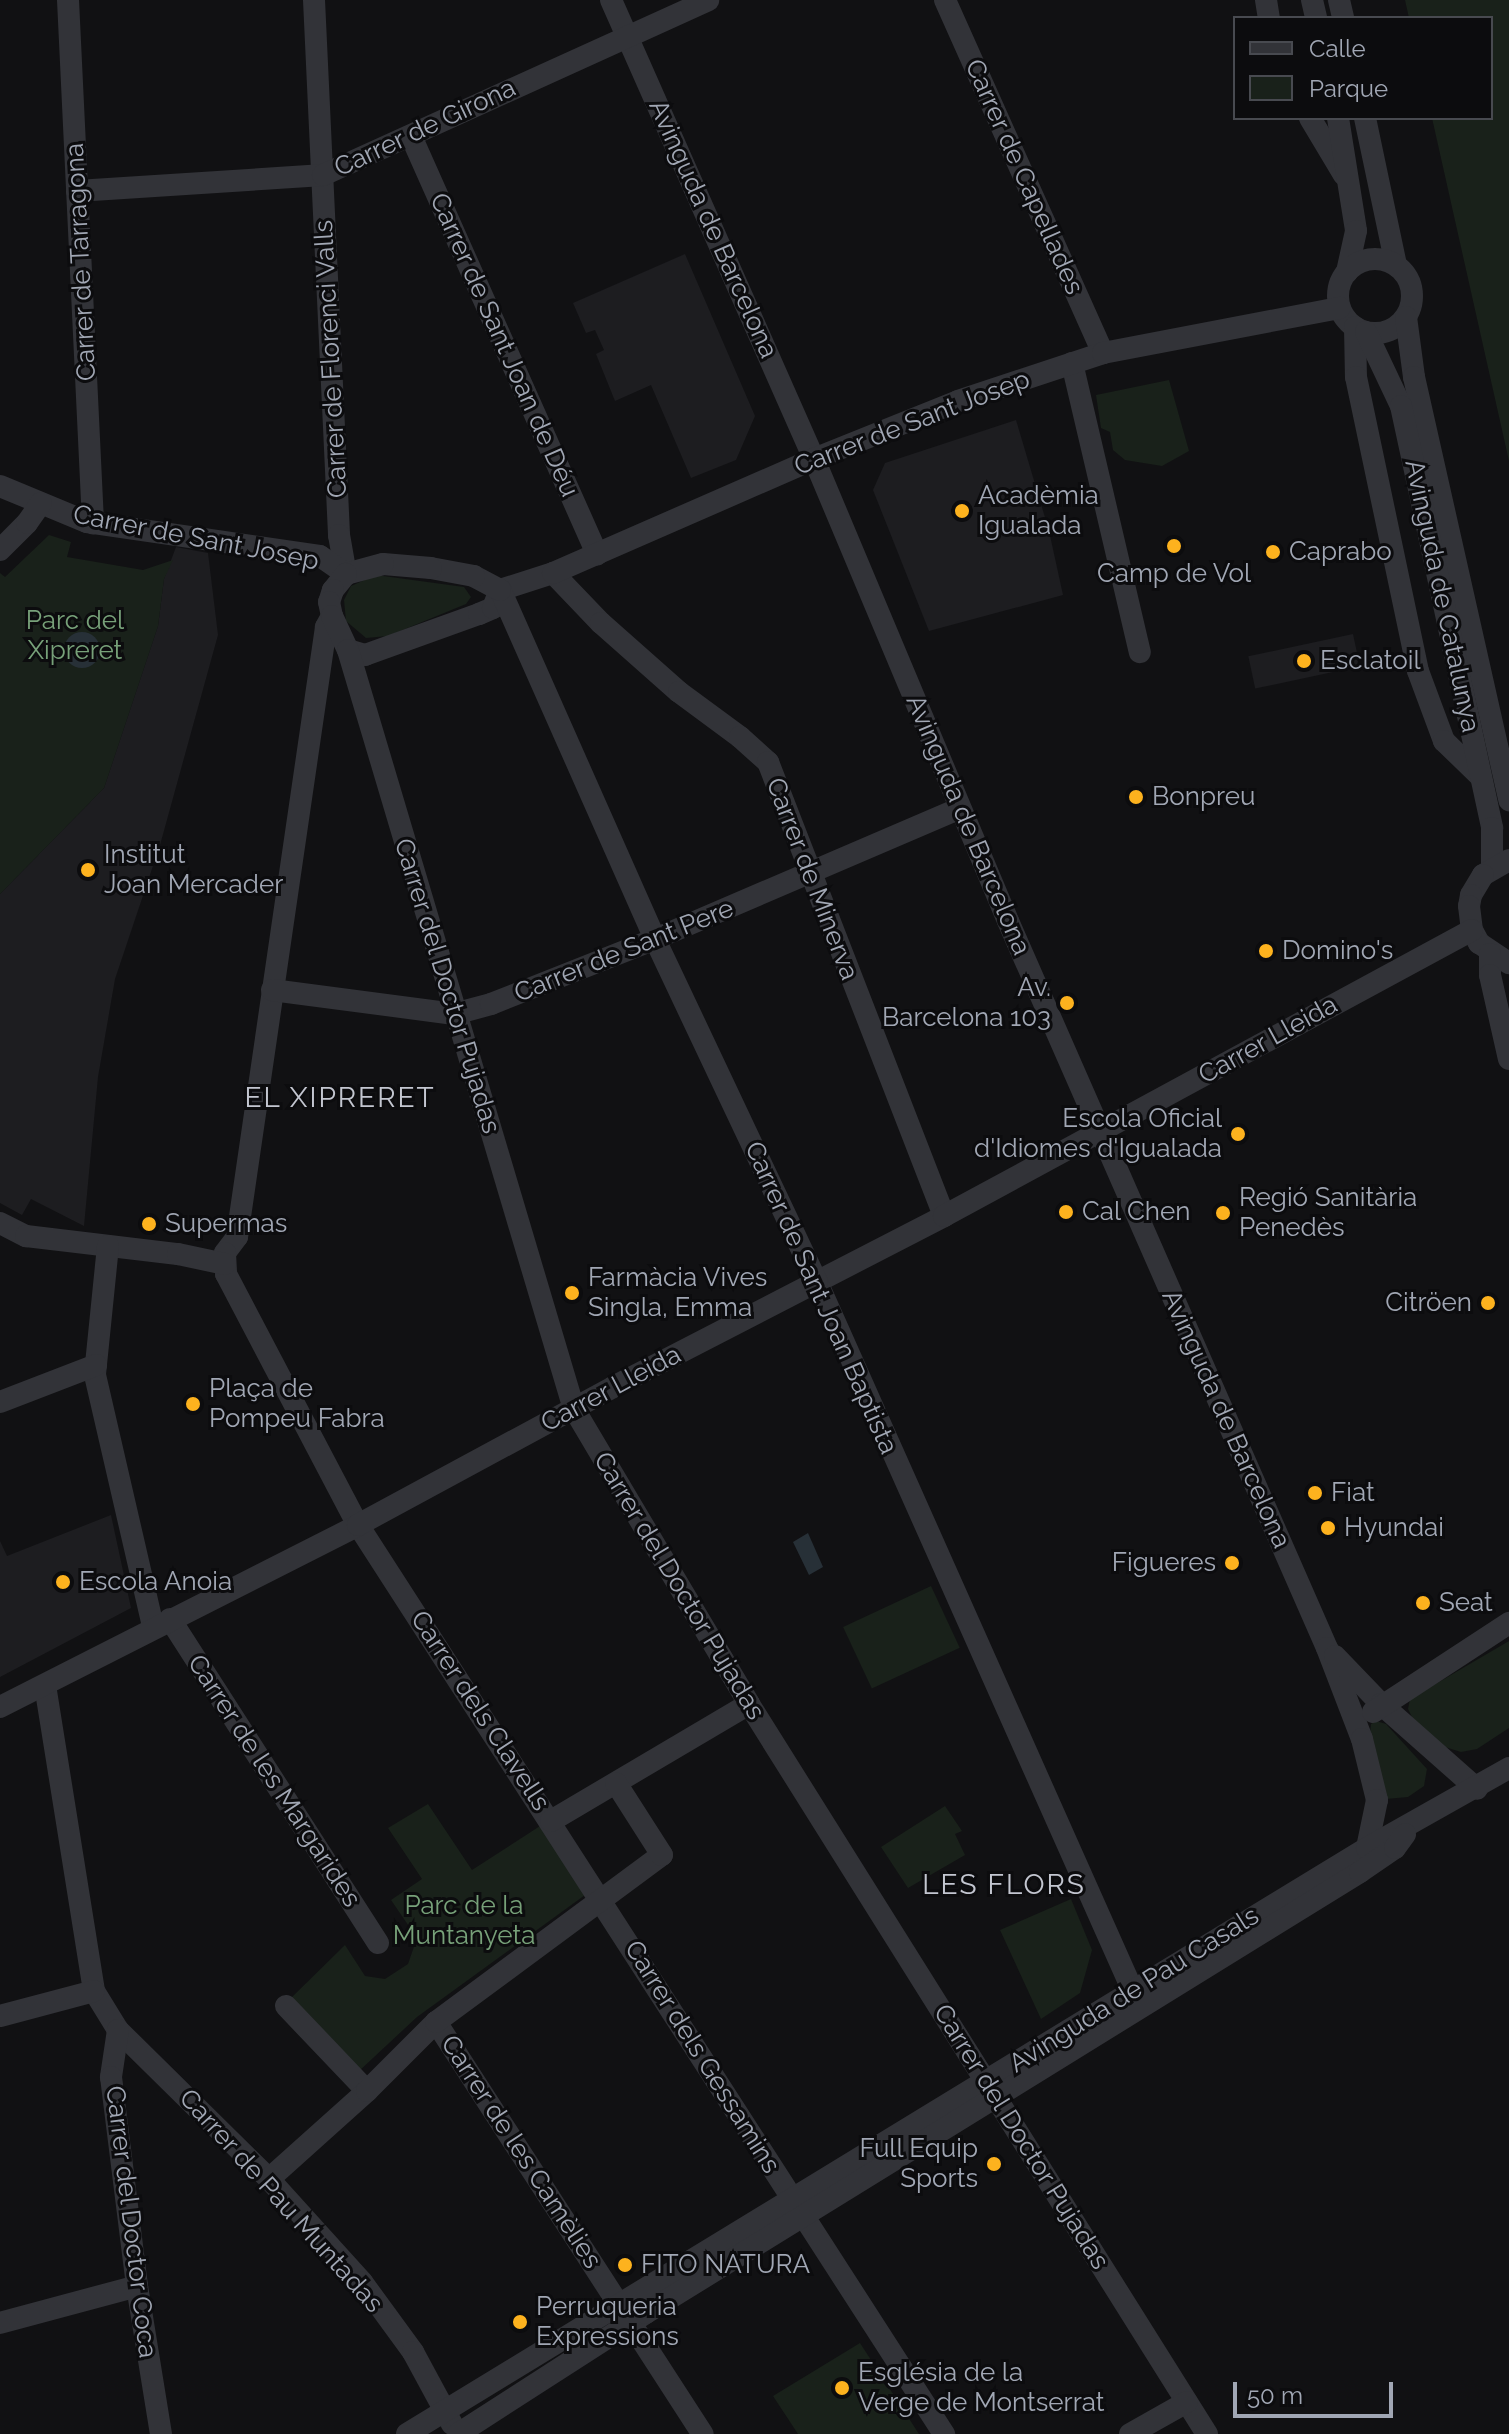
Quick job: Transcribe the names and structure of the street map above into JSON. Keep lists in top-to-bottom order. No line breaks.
{"streets":{"street":["Carrer de Girona","Carrer de Capellades","Avinguda de Barcelona","Carrer de Tarragona","Carrer de Sant Joan de Déu","Carrer de Florenci Valls","Carrer de Sant Josep","Avinguda de Catalunya","Carrer de Minerva","Carrer de Sant Pere","Carrer del Doctor Pujadas","Carrer Lleida","Carrer de Sant Joan Baptista","Carrer dels Clavells","Carrer de les Margarides","Avinguda de Pau Casals","Carrer dels Gessamins","Carrer de les Camèlies","Carrer de Pau Muntadas","Carrer del Doctor Coca"]},"crossings":[["Carrer de Girona","Avinguda de Barcelona"],["Carrer de Girona","Carrer de Tarragona"],["Carrer de Girona","Carrer de Sant Joan de Déu"],["Carrer de Girona","Carrer de Florenci Valls"],["Carrer de Capellades","Carrer de Sant Josep"],["Avinguda de Barcelona","Carrer de Sant Josep"],["Avinguda de Barcelona","Carrer de Sant Pere"],["Avinguda de Barcelona","Carrer Lleida"],["Carrer de Tarragona","Carrer de Sant Josep"],["Carrer de Sant Joan de Déu","Carrer de Sant Josep"],["Carrer de Florenci Valls","Carrer de Sant Josep"],["Carrer de Sant Josep","Avinguda de Catalunya"],["Carrer de Sant Josep","Carrer de Minerva"],["Carrer de Sant Josep","Carrer de Sant Joan Baptista"],["Carrer de Minerva","Carrer de Sant Pere"],["Carrer de Minerva","Carrer Lleida"],["Carrer de Sant Pere","Carrer del Doctor Pujadas"],["Carrer de Sant Pere","Carrer de Sant Joan Baptista"],["Carrer del Doctor Pujadas","Carrer Lleida"],["Carrer del Doctor Pujadas","Avinguda de Pau Casals"],["Carrer Lleida","Carrer de Sant Joan Baptista"],["Carrer Lleida","Carrer dels Clavells"],["Carrer Lleida","Carrer de les Margarides"],["Carrer de Sant Joan Baptista","Avinguda de Pau Casals"],["Carrer dels Clavells","Carrer dels Gessamins"],["Avinguda de Pau Casals","Carrer dels Gessamins"],["Avinguda de Pau Casals","Carrer de les Camèlies"],["Avinguda de Pau Casals","Carrer de Pau Muntadas"],["Carrer de Pau Muntadas","Carrer del Doctor Coca"]],"districts":["EL XIPRERET","LES FLORS"],"parks":["Parc del Xipreret","Parc de la Muntanyeta"],"places":["Acadèmia Igualada","Camp de Vol","Caprabo","Esclatoil","Bonpreu","Institut Joan Mercader","Domino's","Av. Barcelona 103","Escola Oficial d'Idiomes d'Igualada","Cal Chen","Regió Sanitària Penedès","Supermas","Farmàcia Vives Singla, Emma","Citröen","Plaça de Pompeu Fabra","Fiat","Hyundai","Figueres","Escola Anoia","Seat","Full Equip Sports","FITO NATURA","Perruqueria Expressions","Església de la Verge de Montserrat"],"legend":["Calle","Parque"],"scale_bar":"50 m"}
